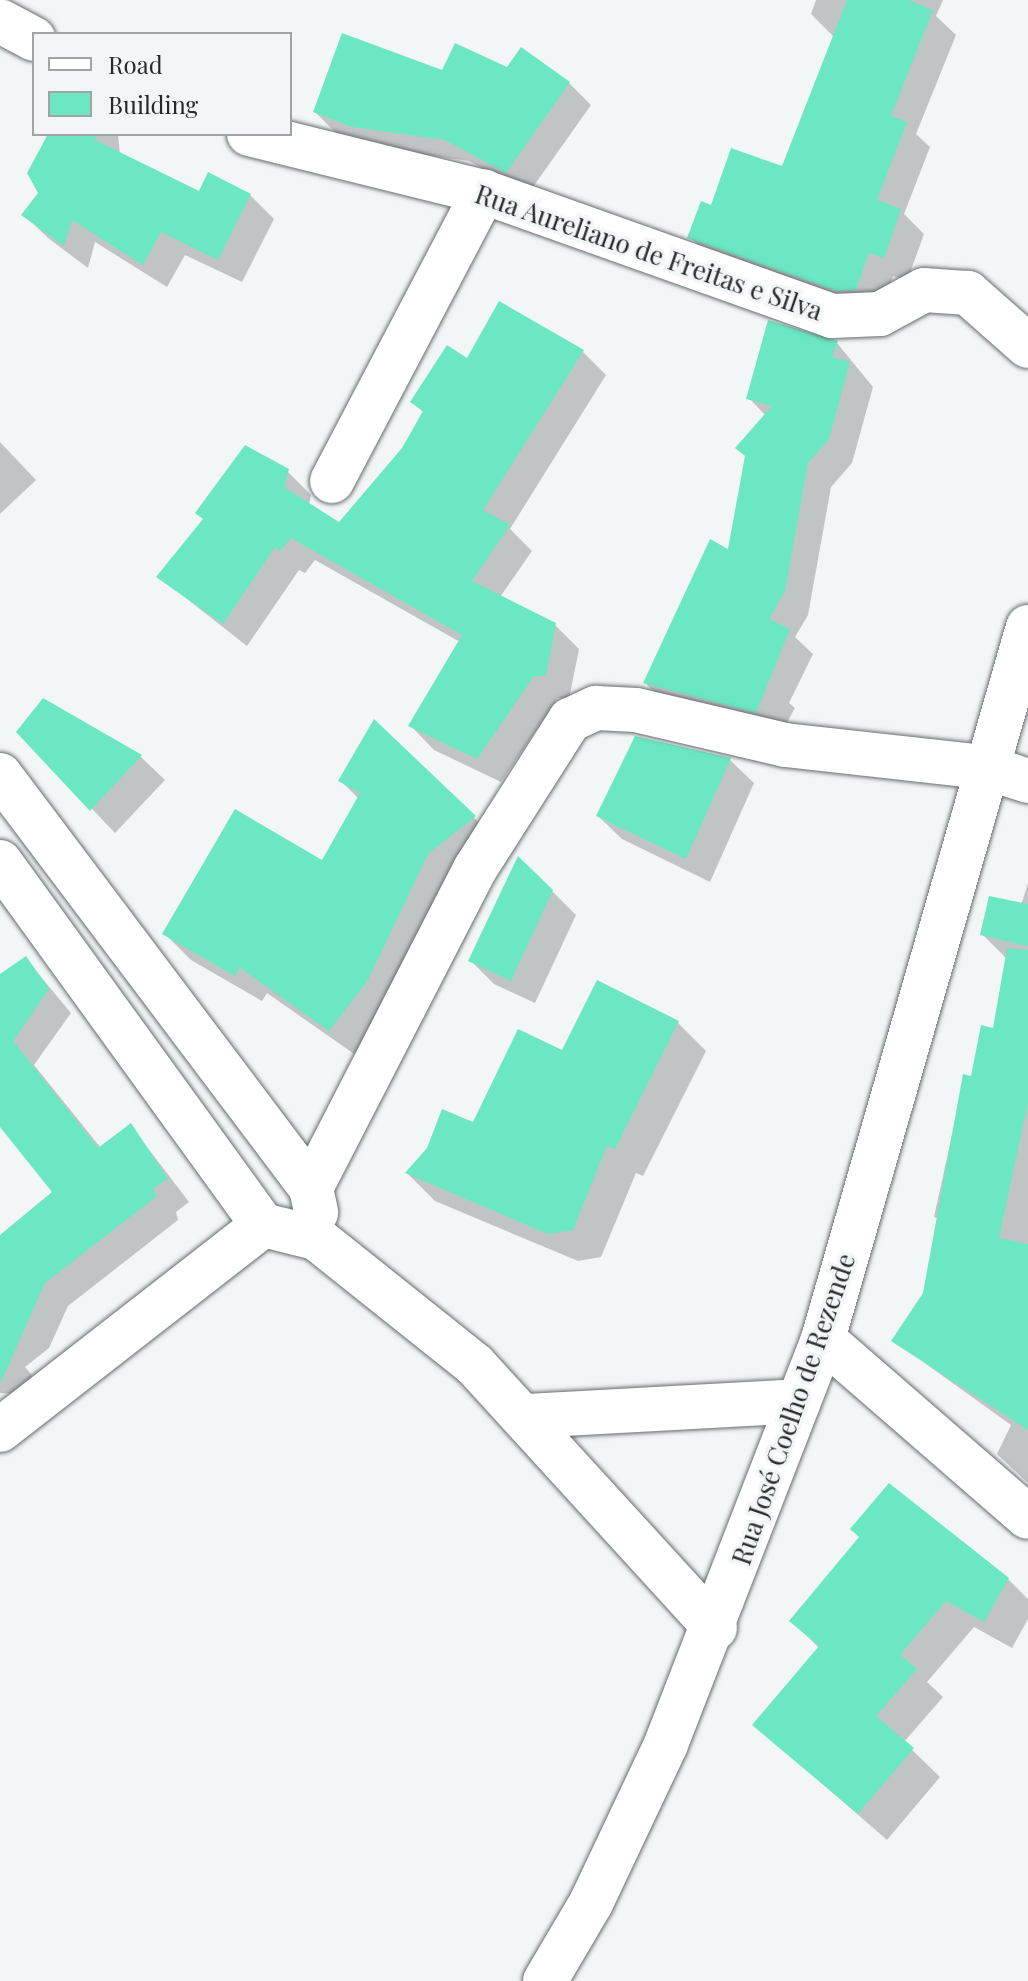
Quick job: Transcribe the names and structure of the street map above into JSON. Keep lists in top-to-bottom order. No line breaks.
{"streets":{"street":["Rua Aureliano de Freitas e Silva","Rua José Coelho de Rezende"]},"legend":["Road","Building"]}
